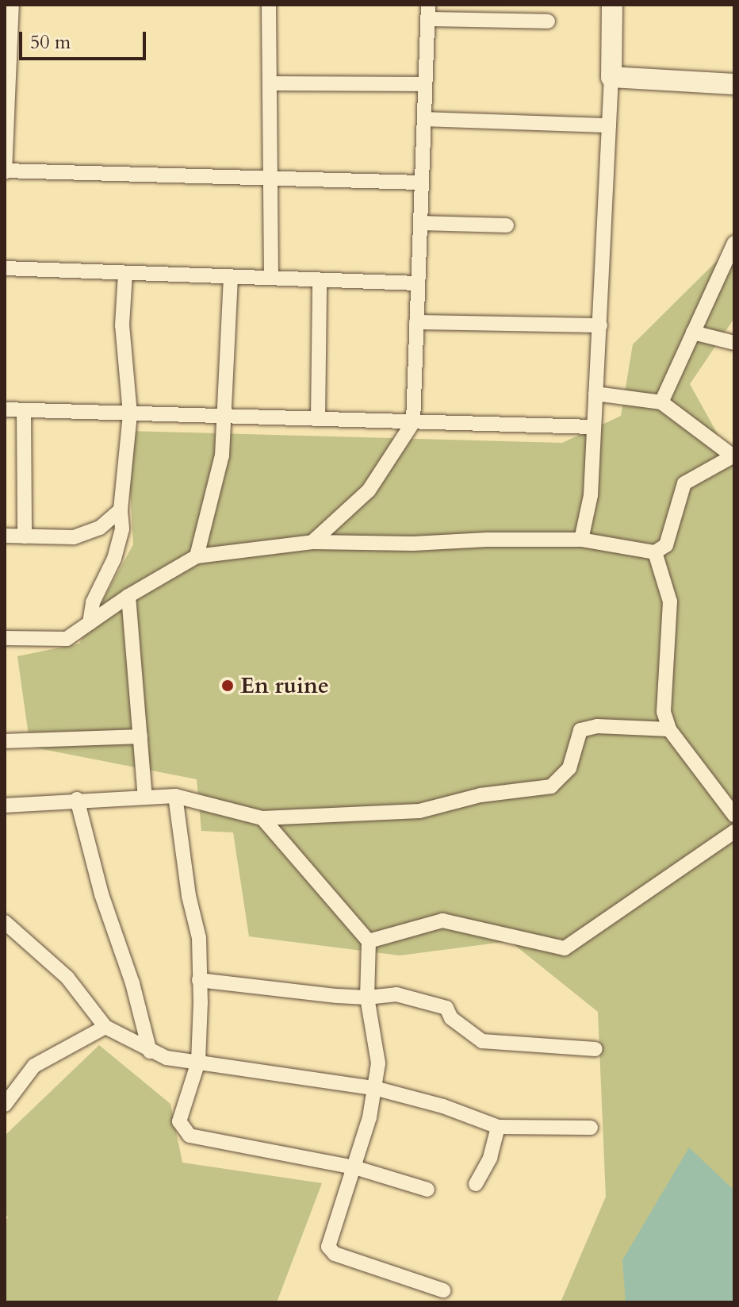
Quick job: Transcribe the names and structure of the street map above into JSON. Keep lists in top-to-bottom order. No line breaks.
{"places":["En ruine"],"scale_bar":"50 m"}
